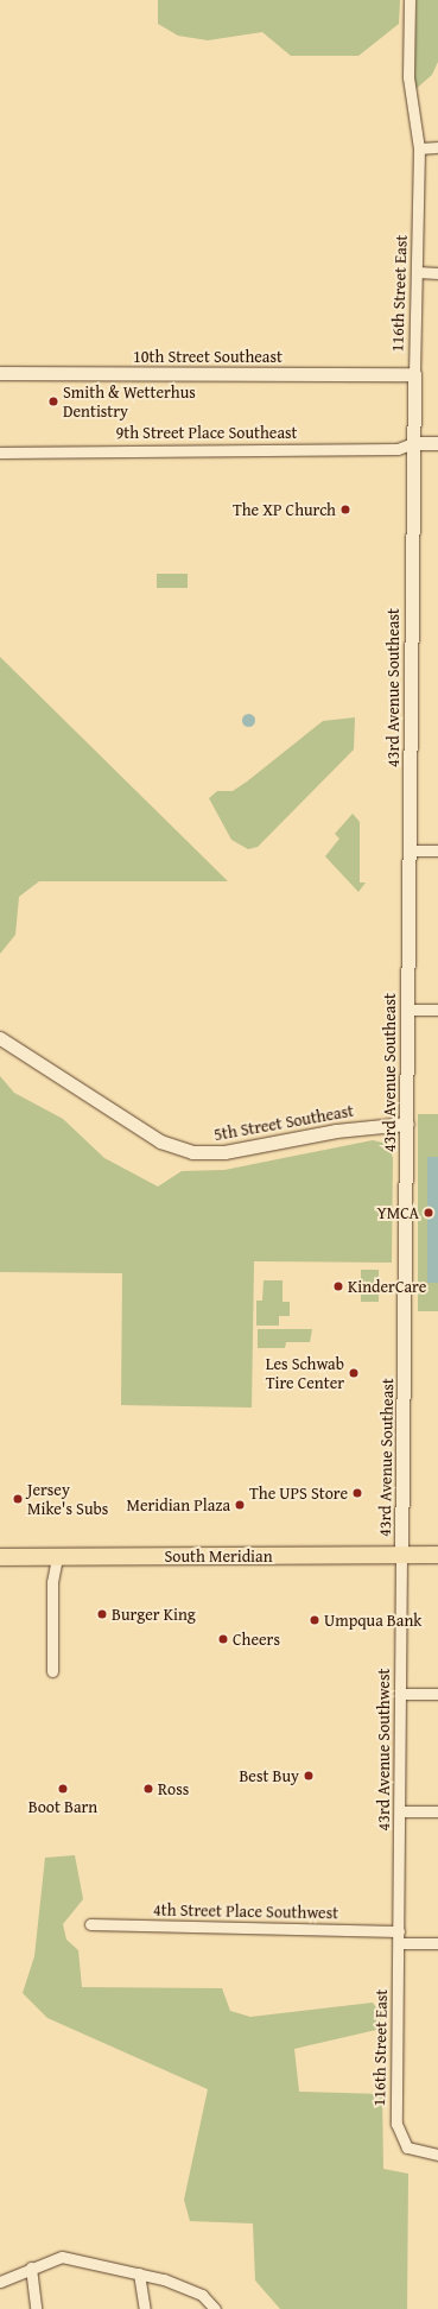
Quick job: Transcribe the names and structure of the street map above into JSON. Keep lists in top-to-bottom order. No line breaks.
{"streets":{"main road":["South Meridian"],"street":["116th Street East","10th Street Southeast","9th Street Place Southeast","43rd Avenue Southeast","5th Street Southeast","43rd Avenue Southwest","4th Street Place Southwest"]},"crossings":[["116th Street East","10th Street Southeast"],["116th Street East","9th Street Place Southeast"],["116th Street East","43rd Avenue Southeast"],["116th Street East","43rd Avenue Southwest"],["43rd Avenue Southeast","5th Street Southeast"],["43rd Avenue Southeast","South Meridian"],["43rd Avenue Southeast","43rd Avenue Southwest"],["South Meridian","43rd Avenue Southwest"],["43rd Avenue Southwest","4th Street Place Southwest"]],"places":["Smith & Wetterhus Dentistry","The XP Church","YMCA","KinderCare","Les Schwab Tire Center","The UPS Store","Jersey Mike's Subs","Meridian Plaza","Burger King","Umpqua Bank","Cheers","Best Buy","Boot Barn","Ross"]}
